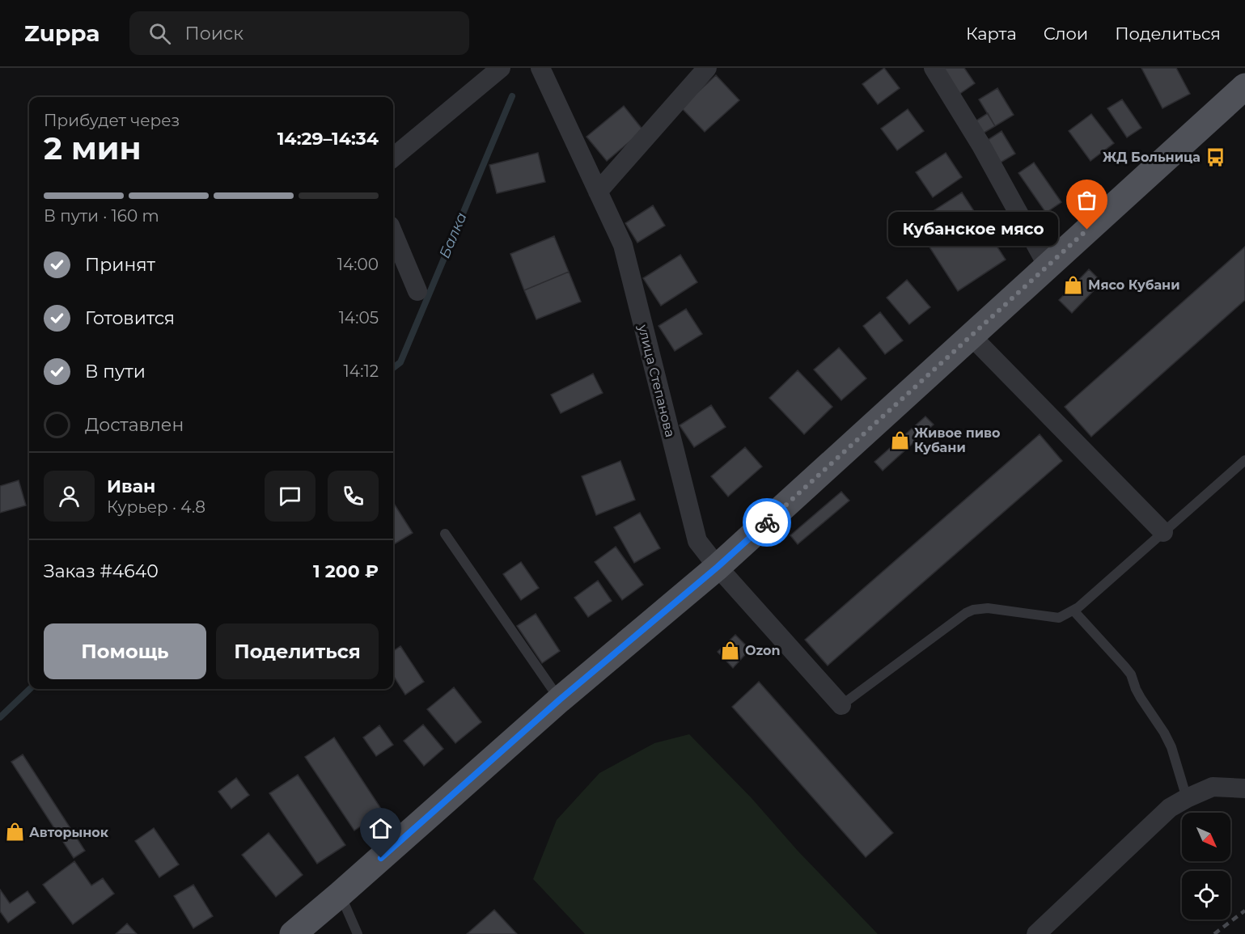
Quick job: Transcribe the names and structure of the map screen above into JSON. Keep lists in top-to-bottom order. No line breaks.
{"streets":{"street":["улица Степанова"]},"water":["Балка"],"places":{"bus stop":["ЖД Больница"],"other":["Кубанское мясо"],"shop":["Мясо Кубани","Живое пиво Кубани","Ozon","Авторынок"]},"north":"bottom right","page":{"header":"Zuppa","search":"Поиск","nav":["Карта","Слои","Поделиться"],"heading":["2 мин","Прибудет через","14:29–14:34"],"panel":["Иван","Курьер · 4.8","Заказ #4640","1 200 ₽"],"bar":"В пути · 160 m","bubble":"Кубанское мясо","list":[["Принят","14:00"],["Готовится","14:05"],["В пути","14:12"],"Доставлен"],"buttons":["Помощь","Поделиться"]}}
